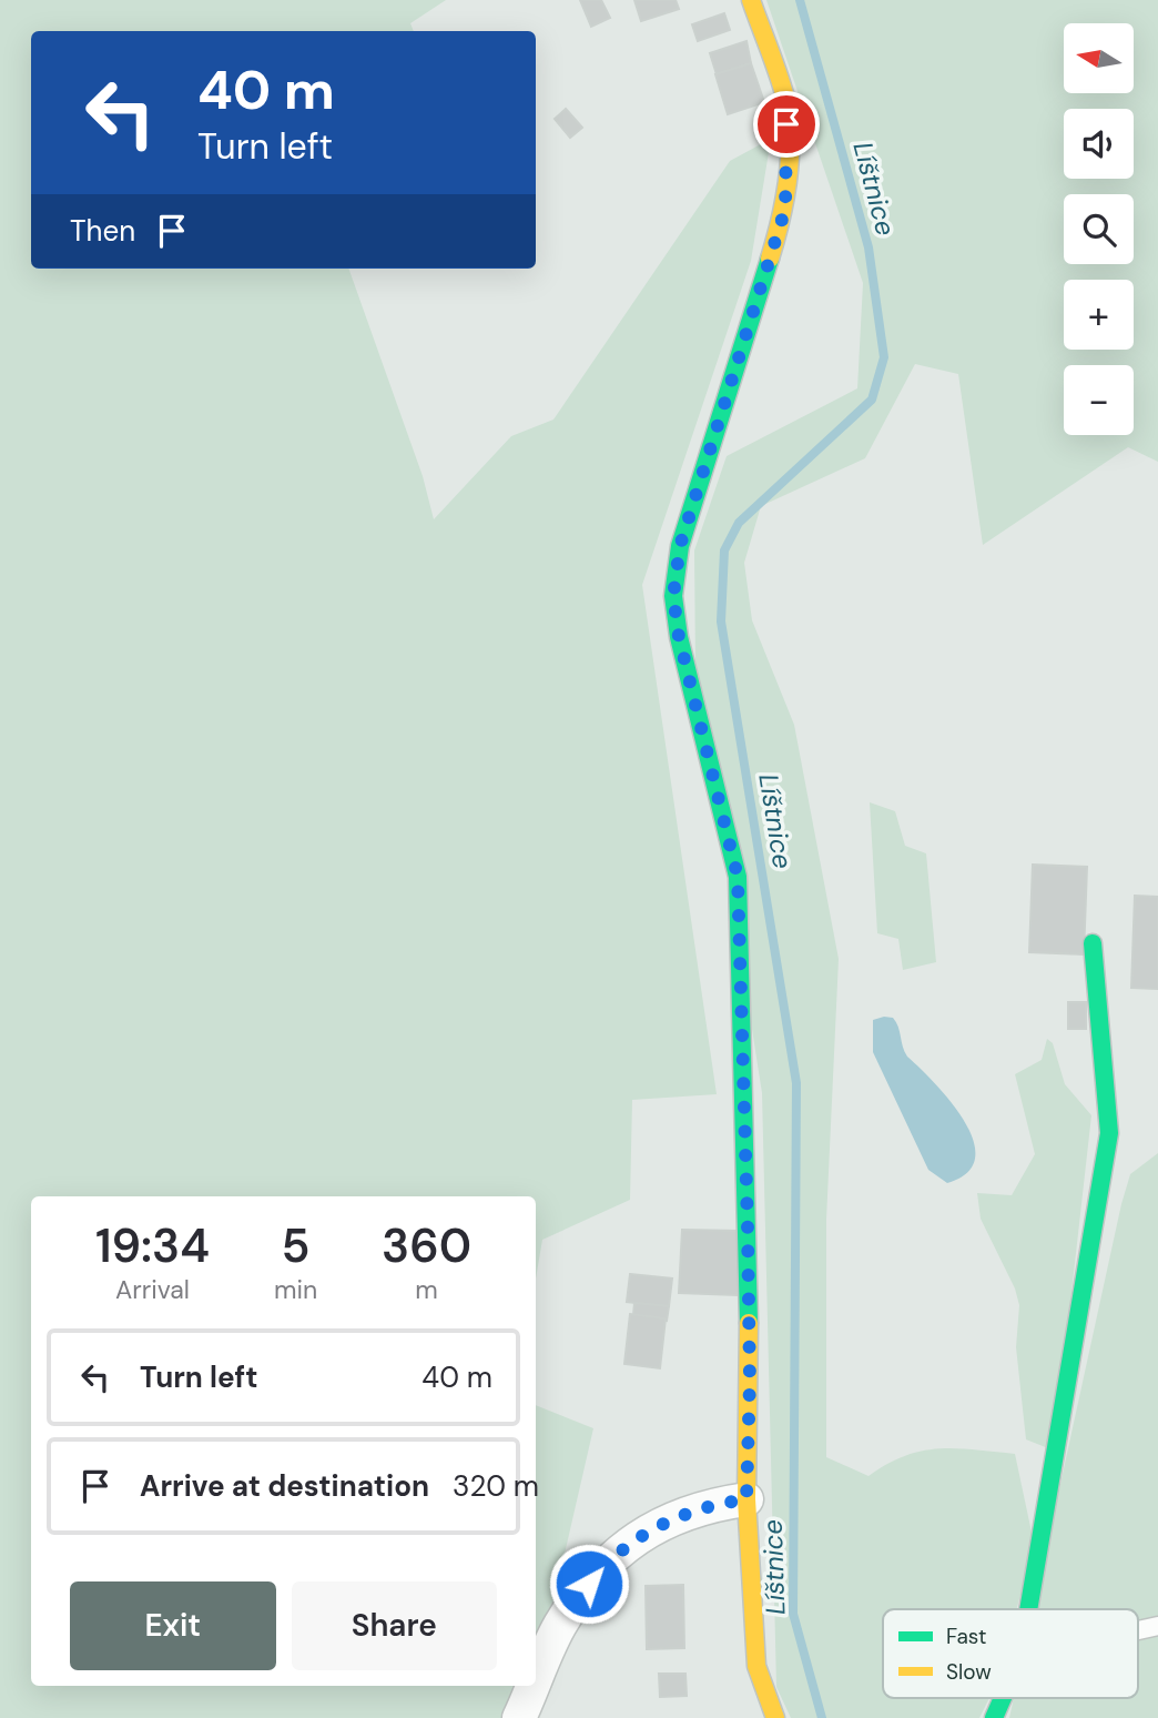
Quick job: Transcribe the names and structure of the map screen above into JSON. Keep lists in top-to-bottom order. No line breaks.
{"water":["Líštnice"],"legend":["Fast","Slow"],"north":"left","page":{"map_buttons":["+","−"],"turn":["40 m","Turn left"],"then":"Then","eta":["19:34","Arrival","5","min","360","m"],"list":[{"name":"Turn left","value":"40 m"},{"name":"Arrive at destination","value":"320 m"}],"buttons":["Exit","Share"]}}
